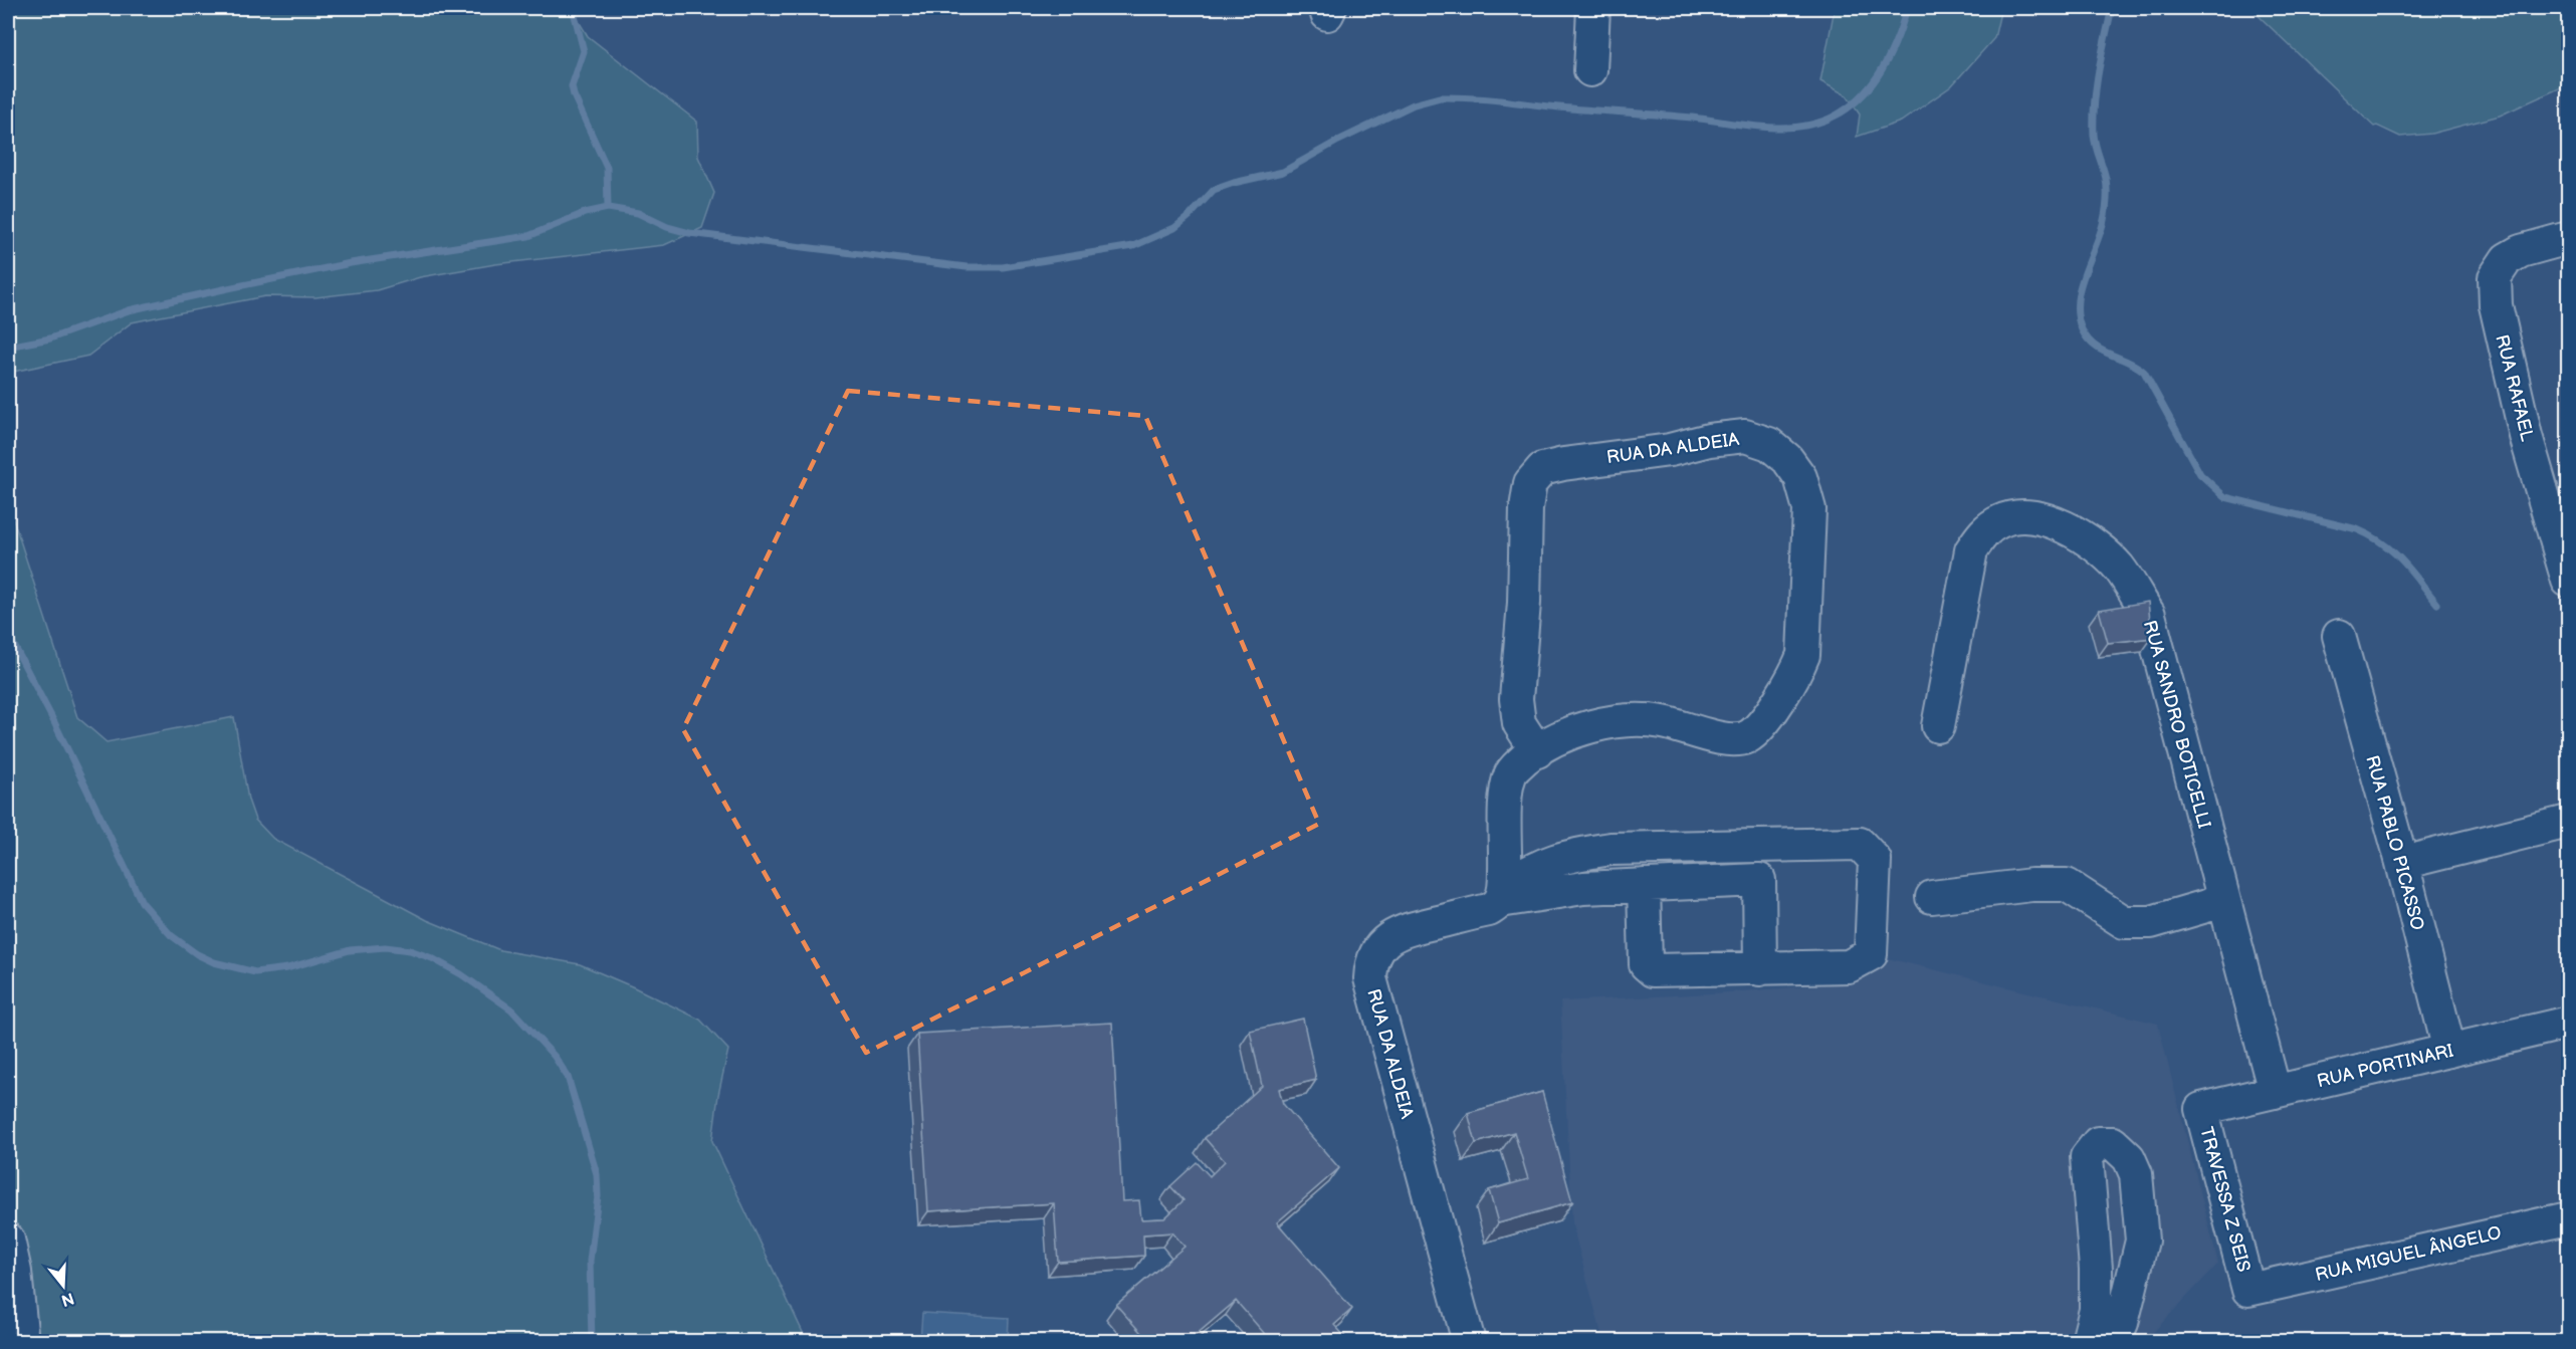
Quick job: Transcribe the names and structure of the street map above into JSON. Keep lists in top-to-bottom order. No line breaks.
{"streets":{"street":["RUA RAFAEL","RUA DA ALDEIA","RUA SANDRO BOTICELLI","RUA PABLO PICASSO","RUA PORTINARI","TRAVESSA Z SEIS","RUA MIGUEL ÂNGELO"]},"crossings":[["RUA SANDRO BOTICELLI","RUA PORTINARI"],["RUA PABLO PICASSO","RUA PORTINARI"],["RUA PORTINARI","TRAVESSA Z SEIS"],["TRAVESSA Z SEIS","RUA MIGUEL ÂNGELO"]],"north":"bottom"}
